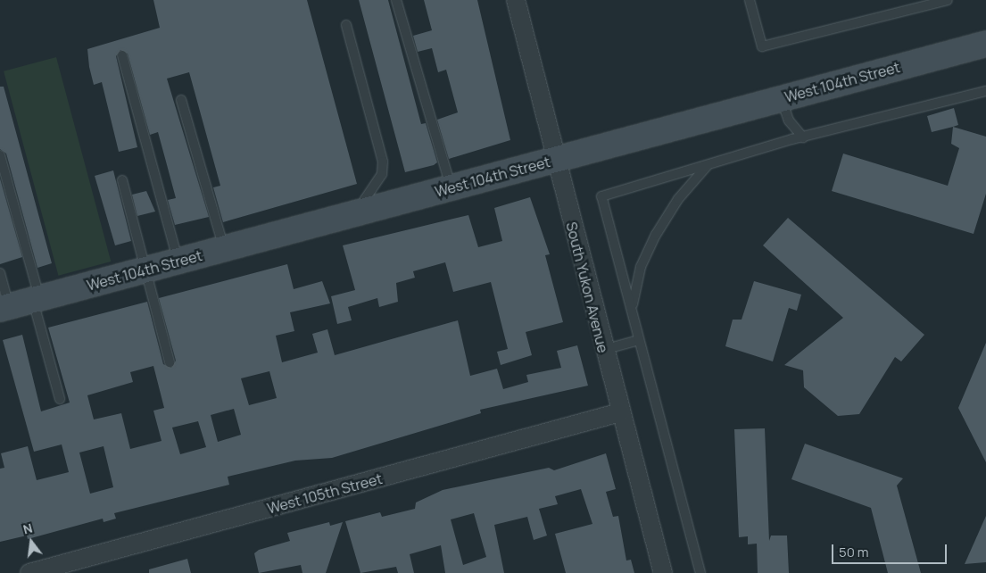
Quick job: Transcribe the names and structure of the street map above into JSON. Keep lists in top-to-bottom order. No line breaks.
{"streets":{"street":["West 104th Street","South Yukon Avenue","West 105th Street"]},"crossings":[["West 104th Street","South Yukon Avenue"],["South Yukon Avenue","West 105th Street"]],"scale_bar":"50 m","north":"top"}
